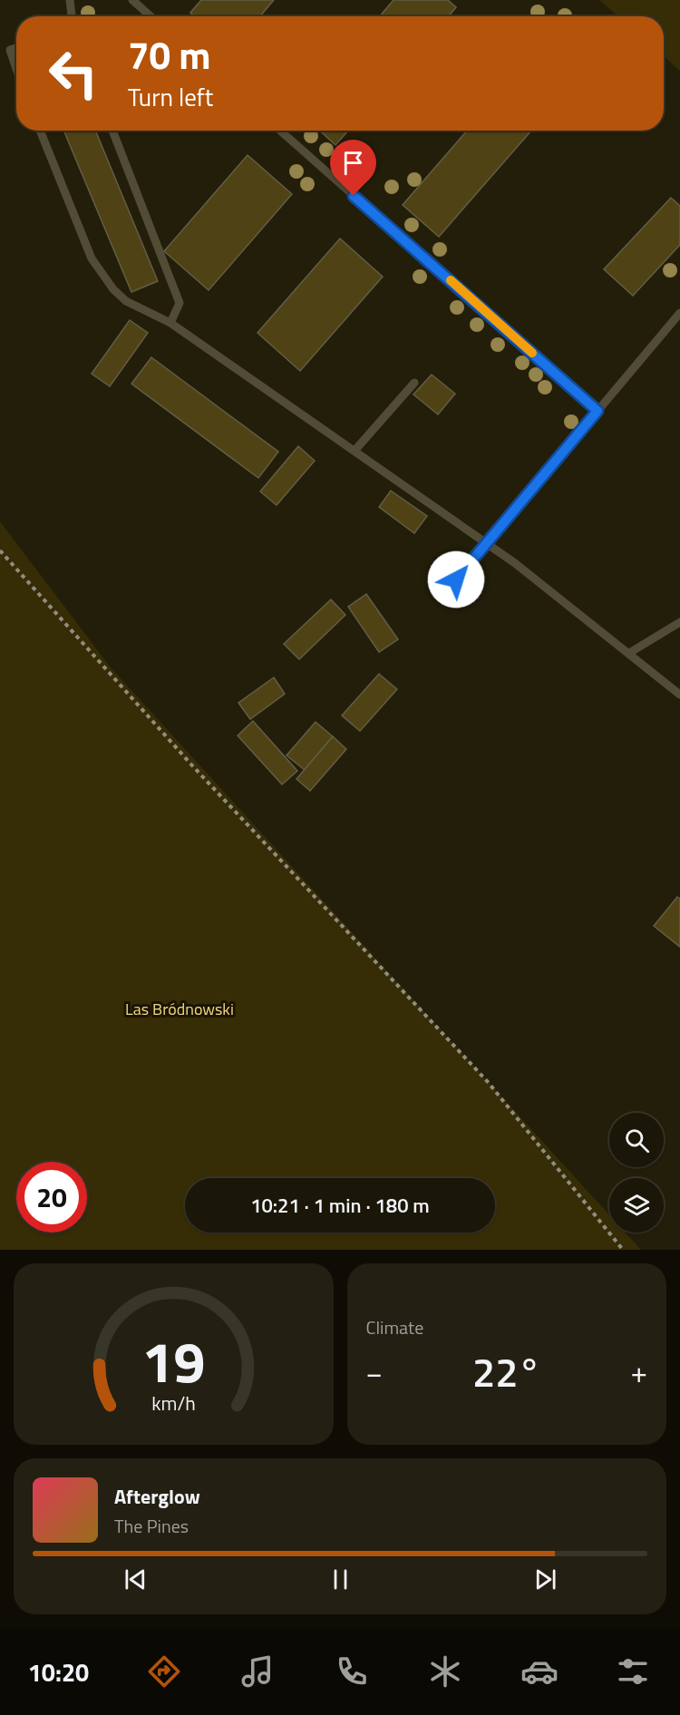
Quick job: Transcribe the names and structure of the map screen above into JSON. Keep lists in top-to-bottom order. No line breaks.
{"parks":["Las Bródnowski"],"page":{"turn":["70 m","Turn left"],"limit":"20","trip":"10:21 · 1 min · 180 m","tile":"Climate","heat":["−","22°","+"],"song":["Afterglow","The Pines"],"tabs":"10:20","gauge":["19","km/h"]}}
